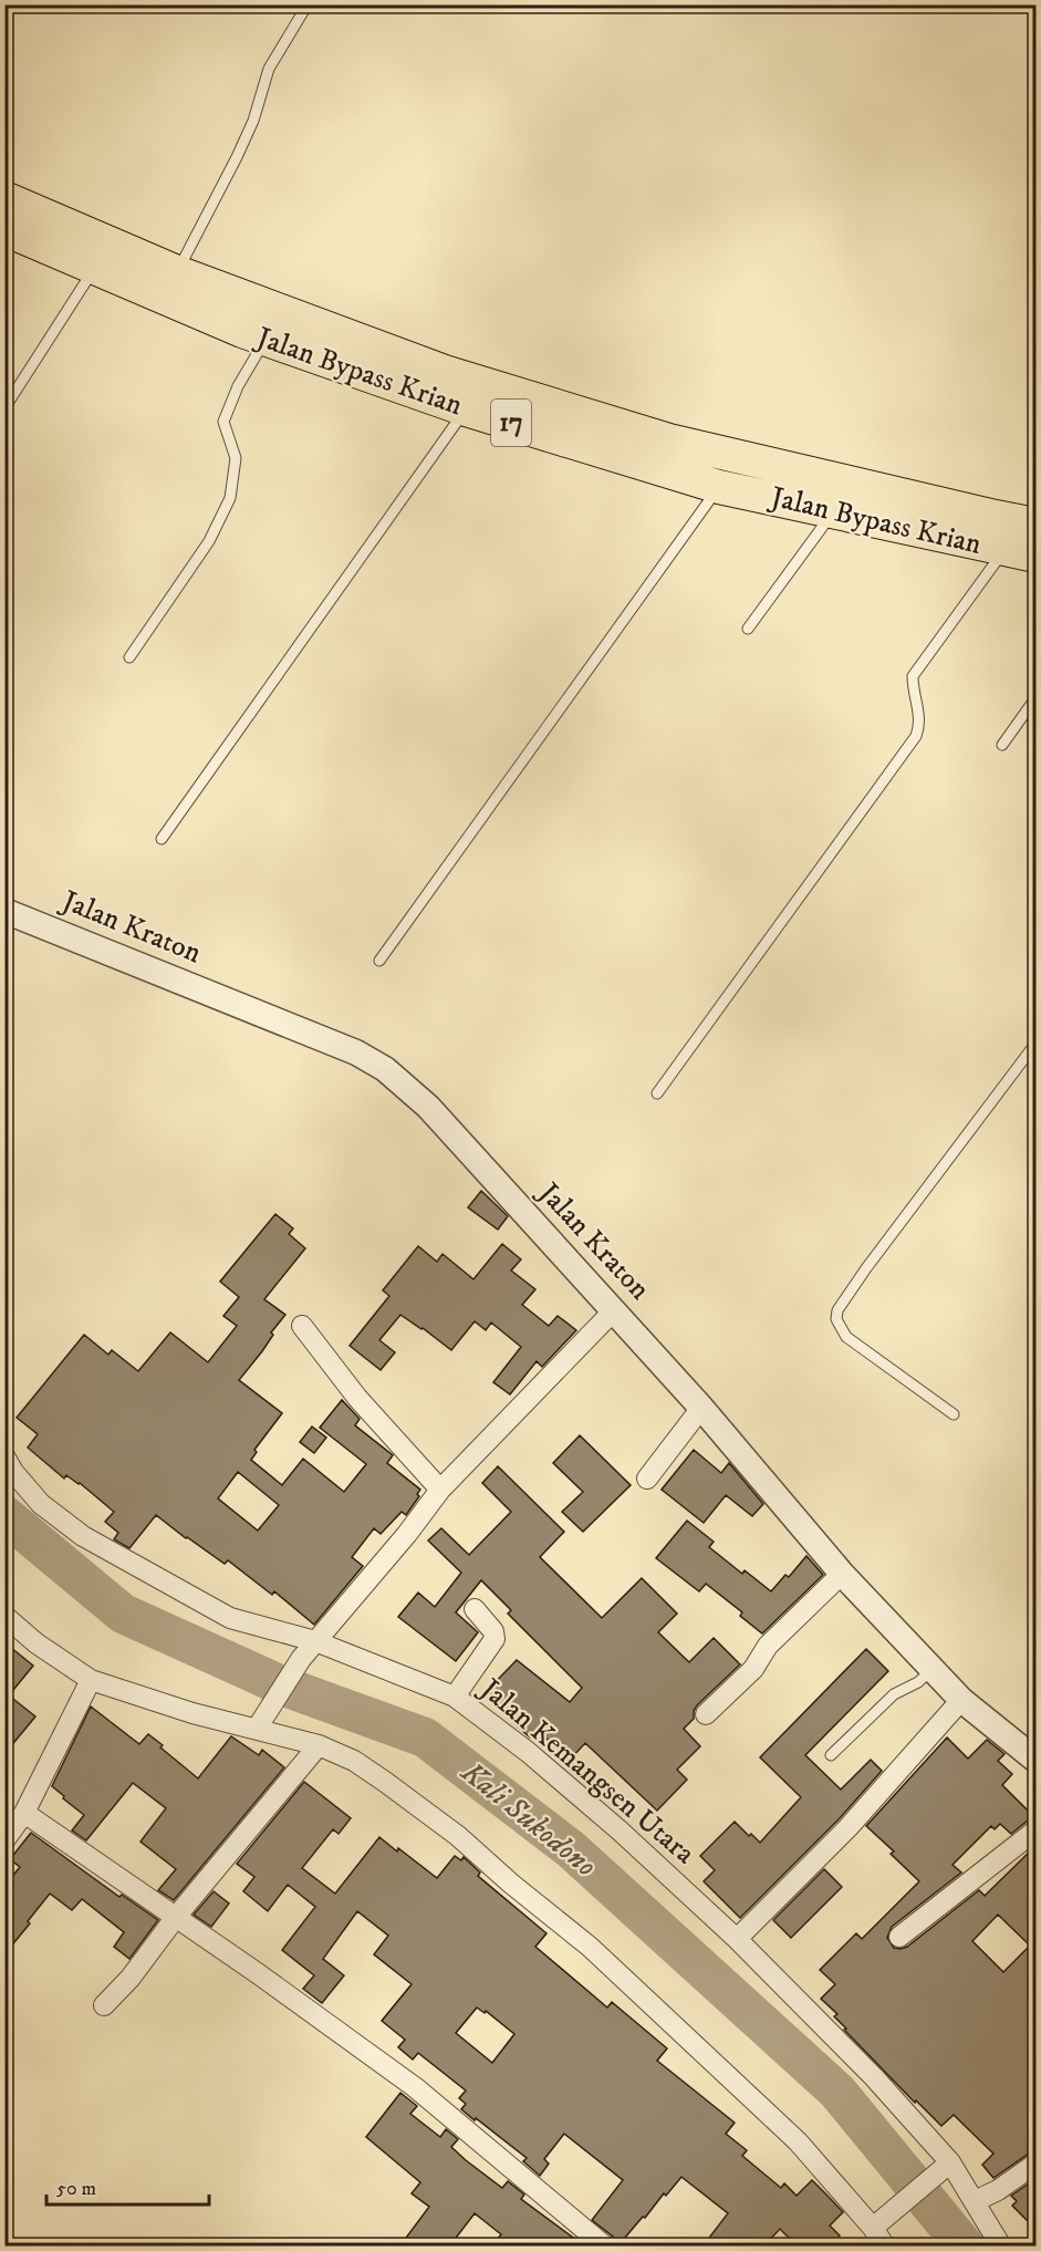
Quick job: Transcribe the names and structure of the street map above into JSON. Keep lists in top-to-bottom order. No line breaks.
{"streets":{"highway":["Jalan Bypass Krian","17"],"street":["Jalan Kraton","Jalan Kemangsen Utara"]},"water":["Kali Sukodono"],"scale_bar":"50 m"}
